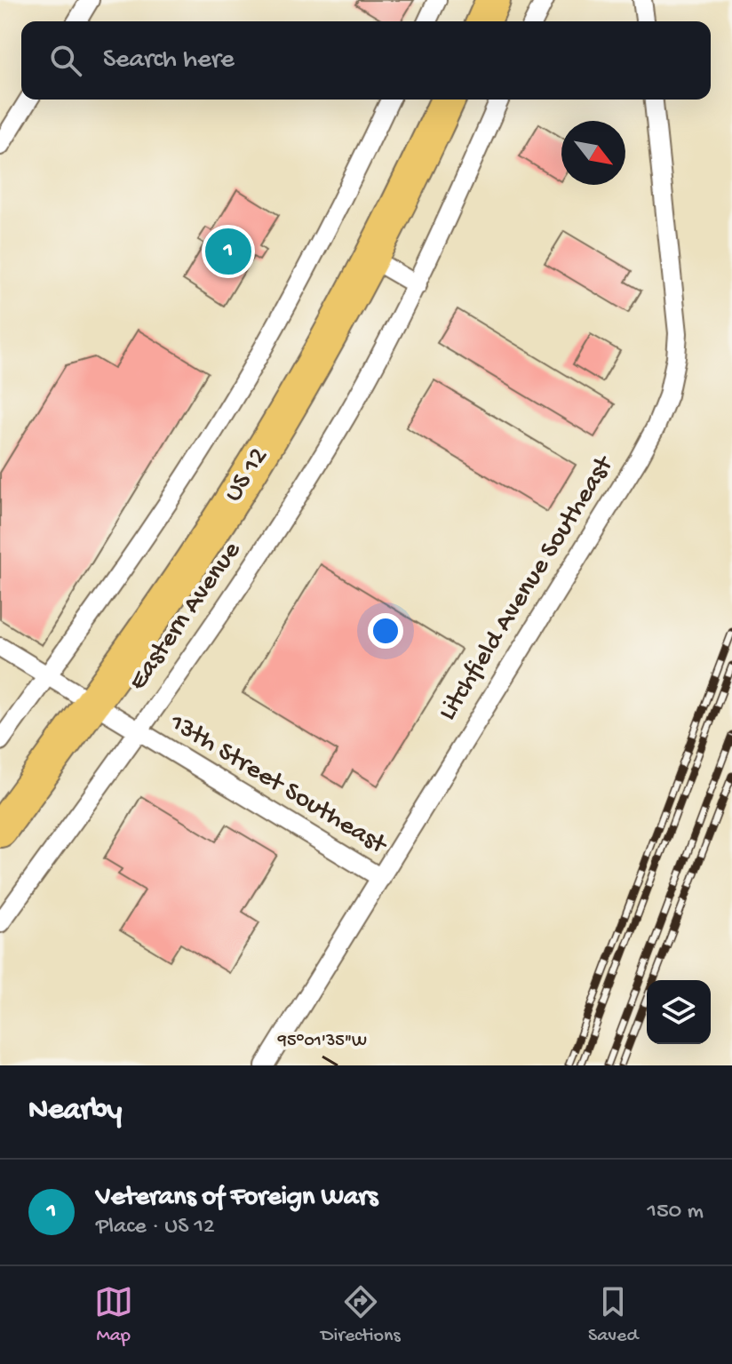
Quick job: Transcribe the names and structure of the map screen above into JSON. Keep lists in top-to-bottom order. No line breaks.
{"streets":{"highway":["US 12"],"street":["Litchfield Avenue Southeast","Eastern Avenue","13th Street Southeast"]},"crossings":[["US 12","13th Street Southeast"],["Litchfield Avenue Southeast","13th Street Southeast"],["Eastern Avenue","13th Street Southeast"]],"north":"bottom right","page":{"search":"Search here","pins":"1","heading":"Nearby","list":[{"mark":"1","name":"Veterans of Foreign Wars","note":"Place · US 12","value":"150 m"}],"nav":["Map","Directions","Saved"]},"coordinates":["95°01'35\"W"]}
